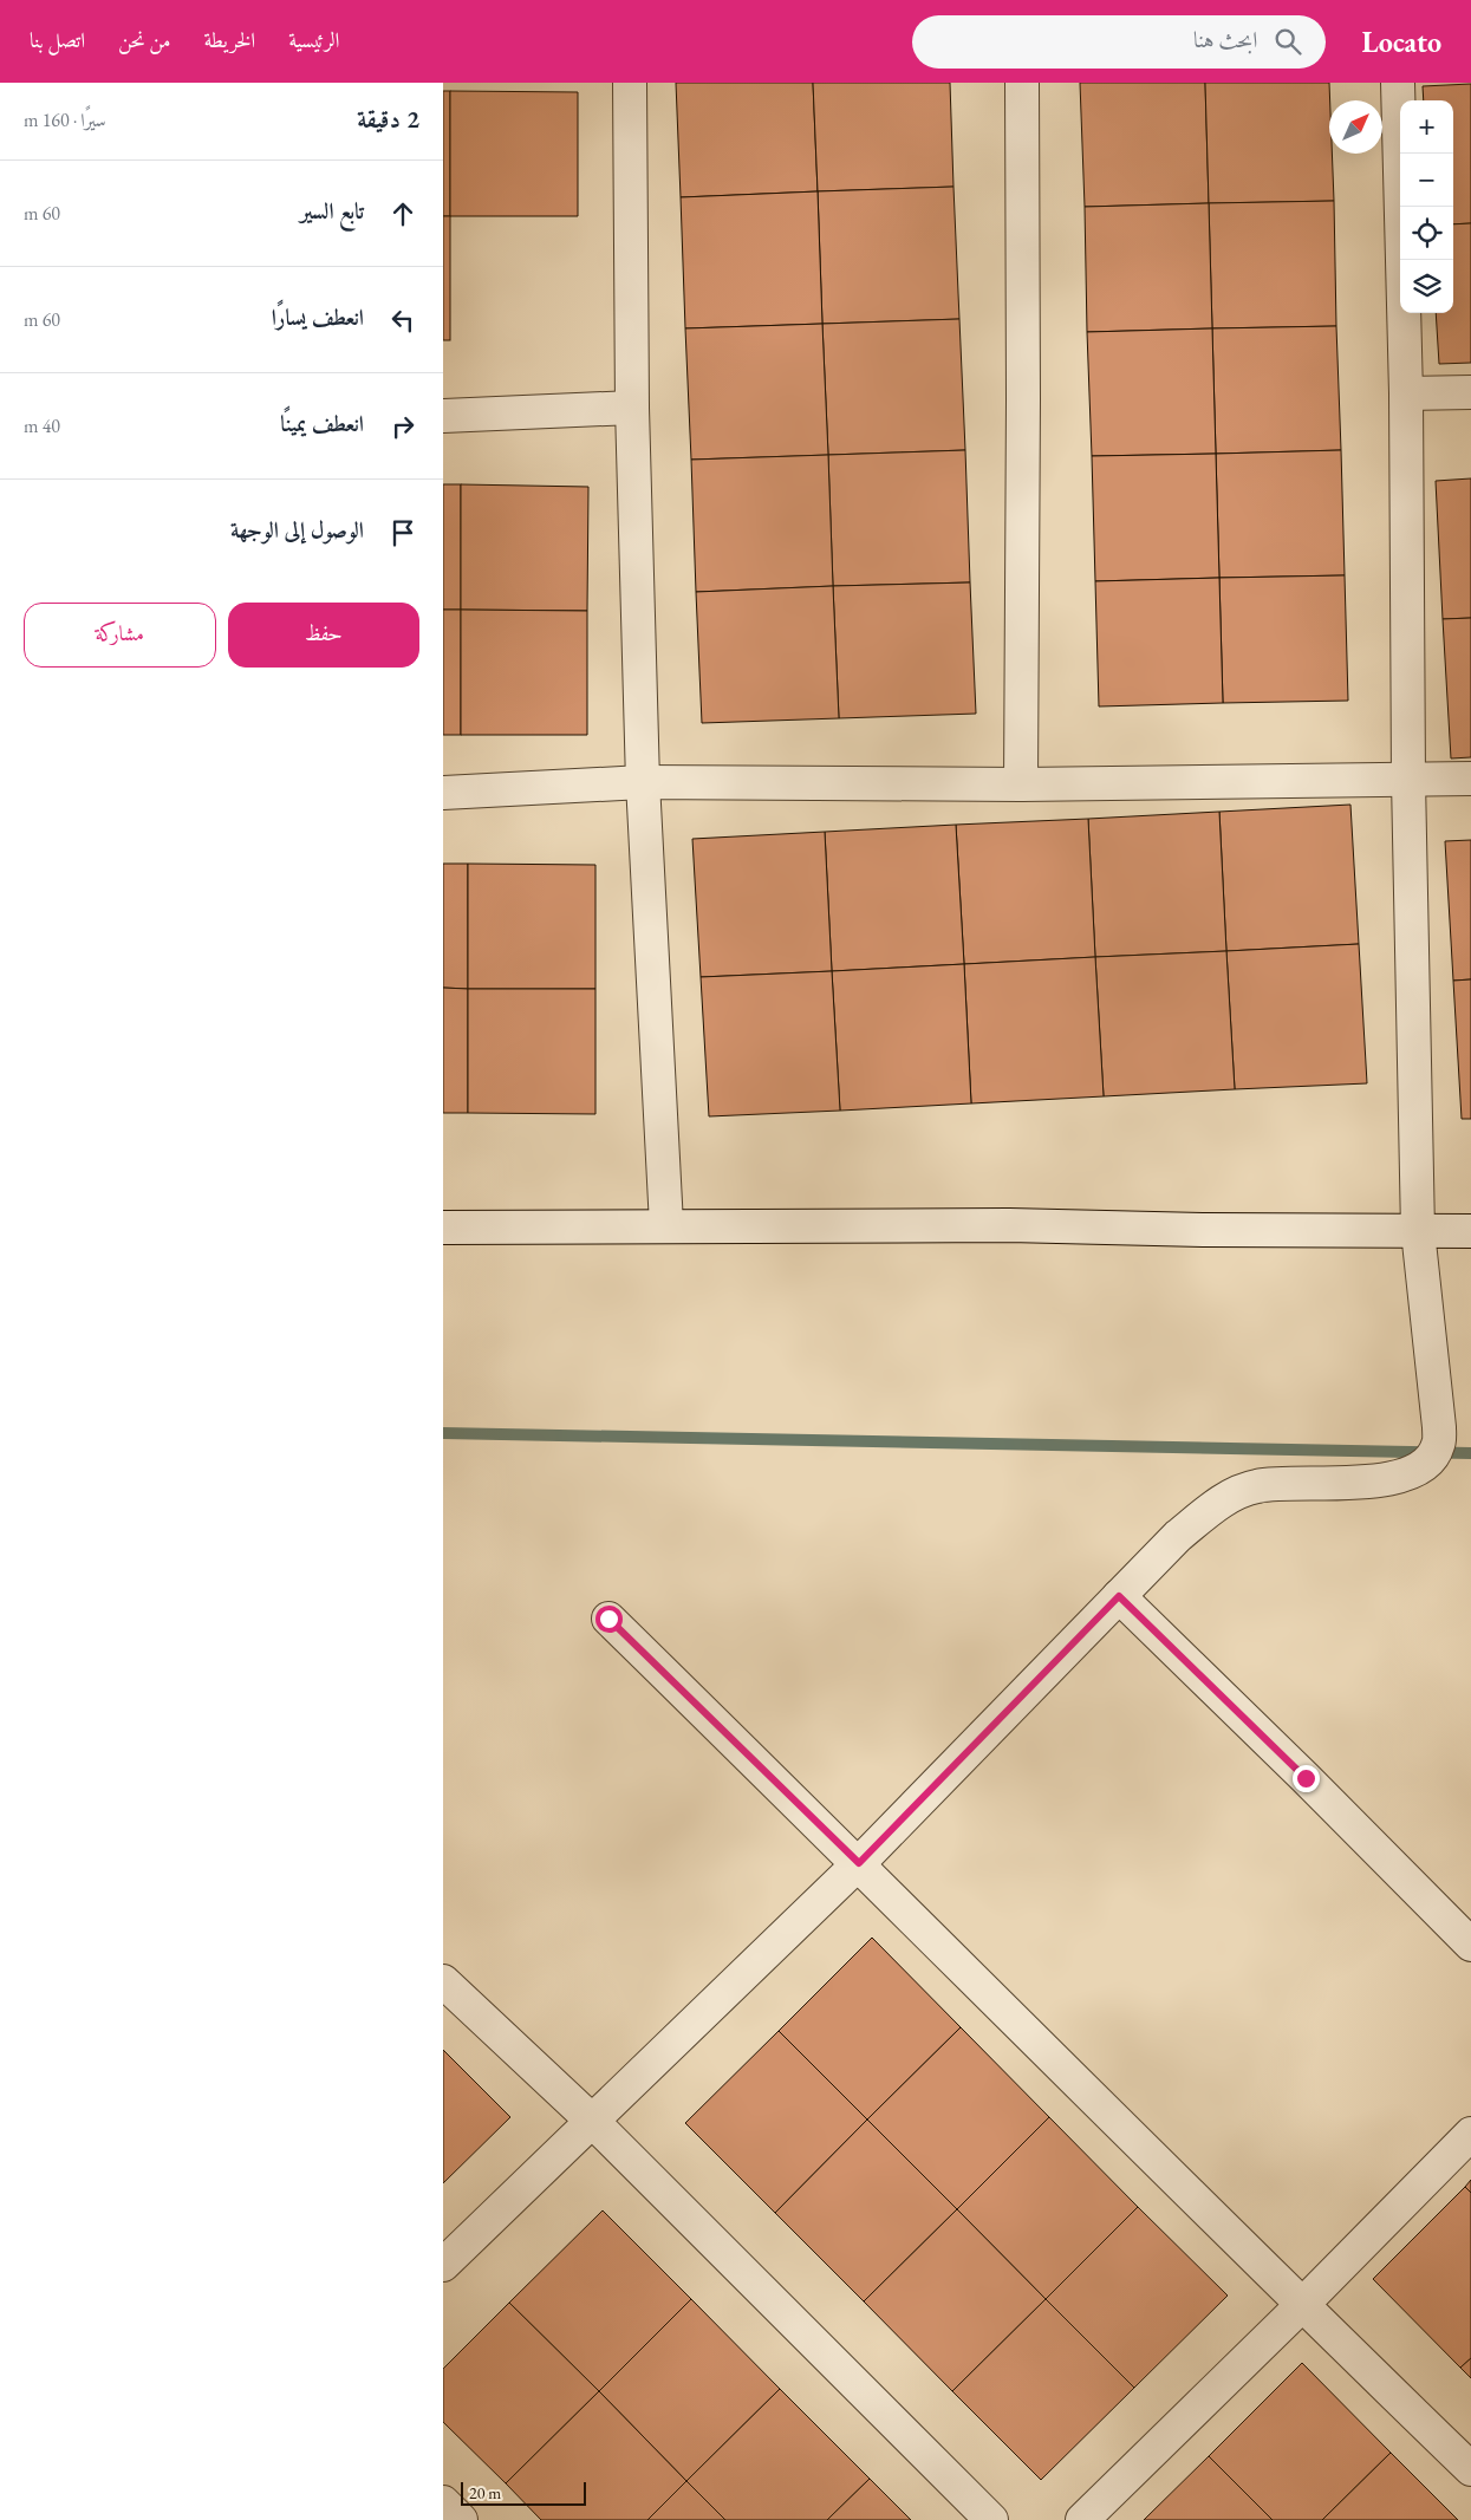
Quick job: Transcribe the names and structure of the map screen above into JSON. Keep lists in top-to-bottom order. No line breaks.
{"scale_bar":"20 m","north":"top right","page":{"header":"Locato","search":"ابحث هنا","nav":["الرئيسية","الخريطة","من نحن","اتصل بنا"],"heading":["2 دقيقة","سيرًا · 160 m"],"map_buttons":["+","−"],"list":[["تابع السير","60 m"],["انعطف يسارًا","60 m"],["انعطف يمينًا","40 m"],"الوصول إلى الوجهة"],"buttons":["حفظ","مشاركة"],"scale":"20 m"}}
